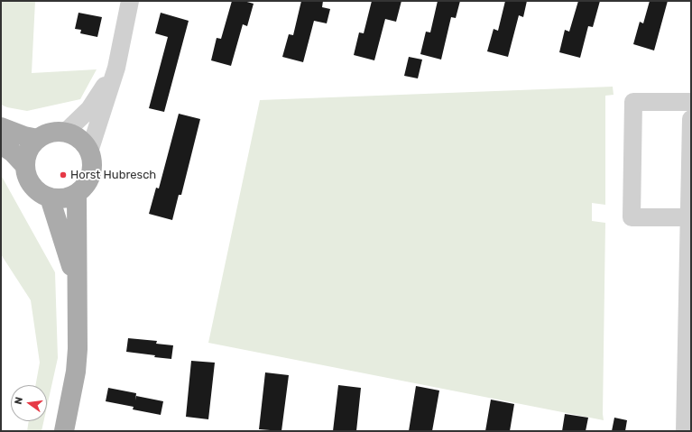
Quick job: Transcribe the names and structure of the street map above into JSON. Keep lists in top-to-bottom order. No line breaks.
{"places":["Horst Hubresch"],"north":"left"}
